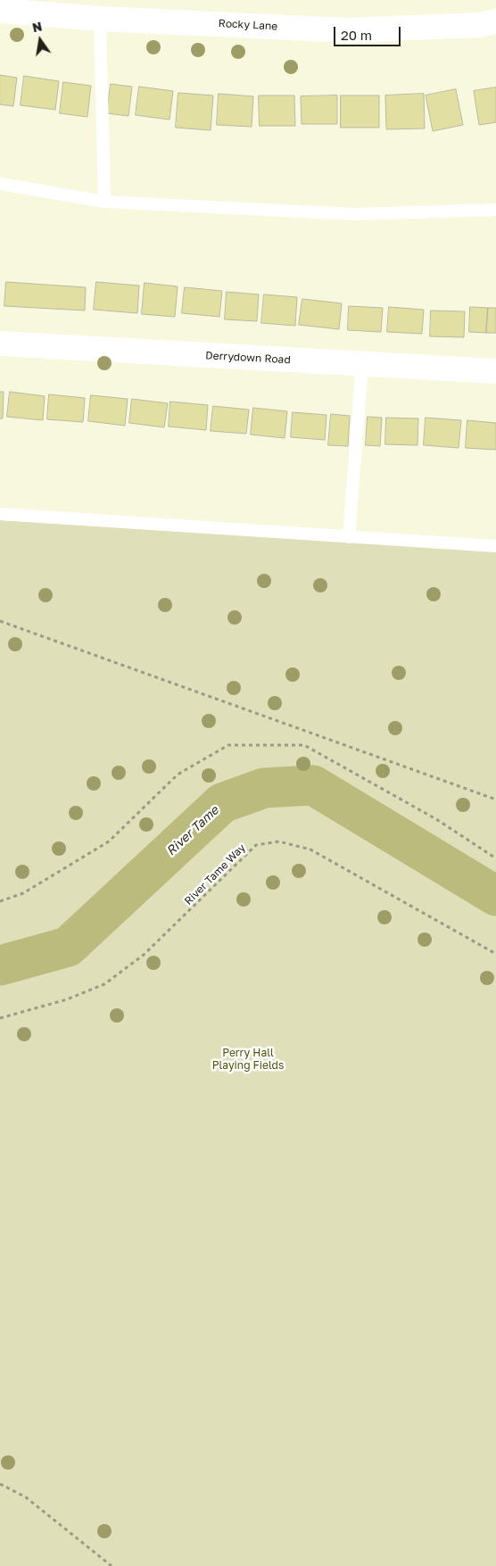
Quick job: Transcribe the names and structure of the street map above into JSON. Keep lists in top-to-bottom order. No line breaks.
{"streets":{"street":["Rocky Lane","Derrydown Road"],"path":["River Tame Way"]},"water":["River Tame"],"parks":["Perry Hall Playing Fields"],"scale_bar":"20 m","north":"top"}
